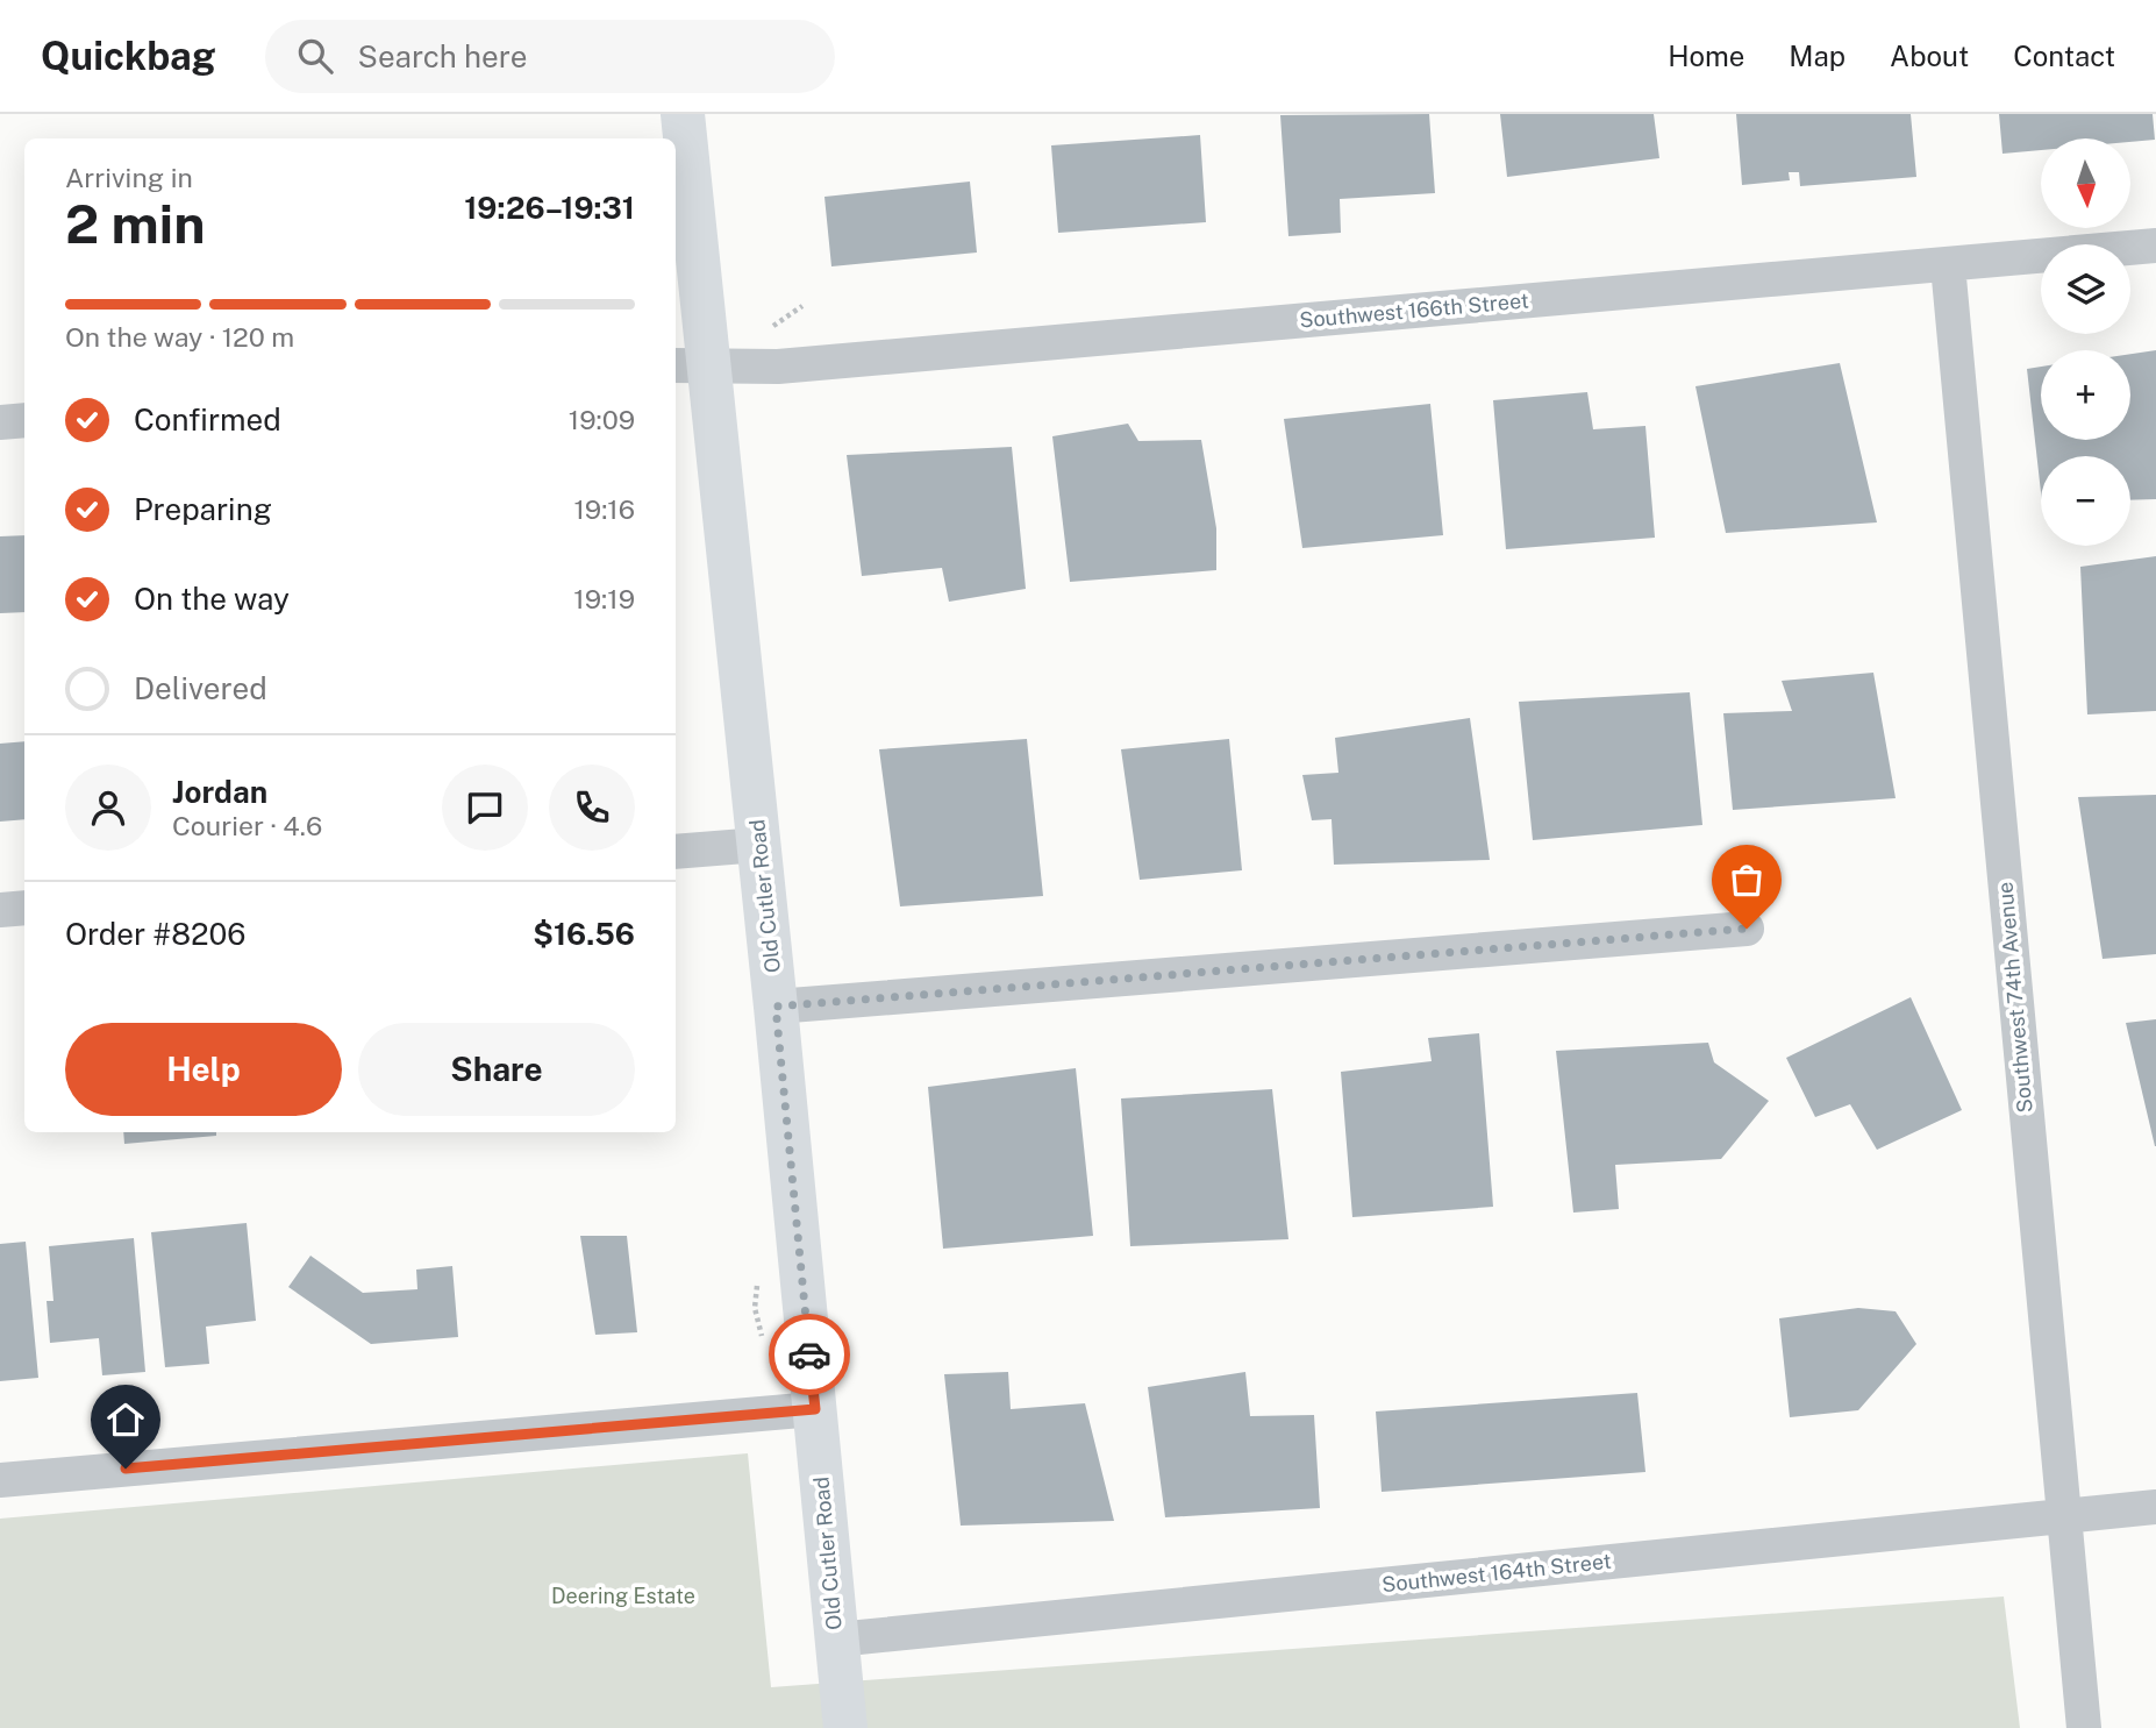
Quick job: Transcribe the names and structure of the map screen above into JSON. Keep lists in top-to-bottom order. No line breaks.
{"streets":{"main road":["Old Cutler Road"],"street":["Southwest 166th Street","Southwest 74th Avenue","Southwest 164th Street"]},"crossings":[["Southwest 166th Street","Old Cutler Road"],["Southwest 166th Street","Southwest 74th Avenue"],["Old Cutler Road","Southwest 164th Street"],["Southwest 74th Avenue","Southwest 164th Street"]],"parks":["Deering Estate"],"north":"bottom","page":{"header":"Quickbag","search":"Search here","nav":["Home","Map","About","Contact"],"map_buttons":["+","−"],"heading":["2 min","Arriving in","19:26–19:31"],"panel":["Jordan","Courier · 4.6","Order #8206","$16.56"],"bar":"On the way · 120 m","list":[["Confirmed","19:09"],["Preparing","19:16"],["On the way","19:19"],"Delivered"],"buttons":["Help","Share"]}}
